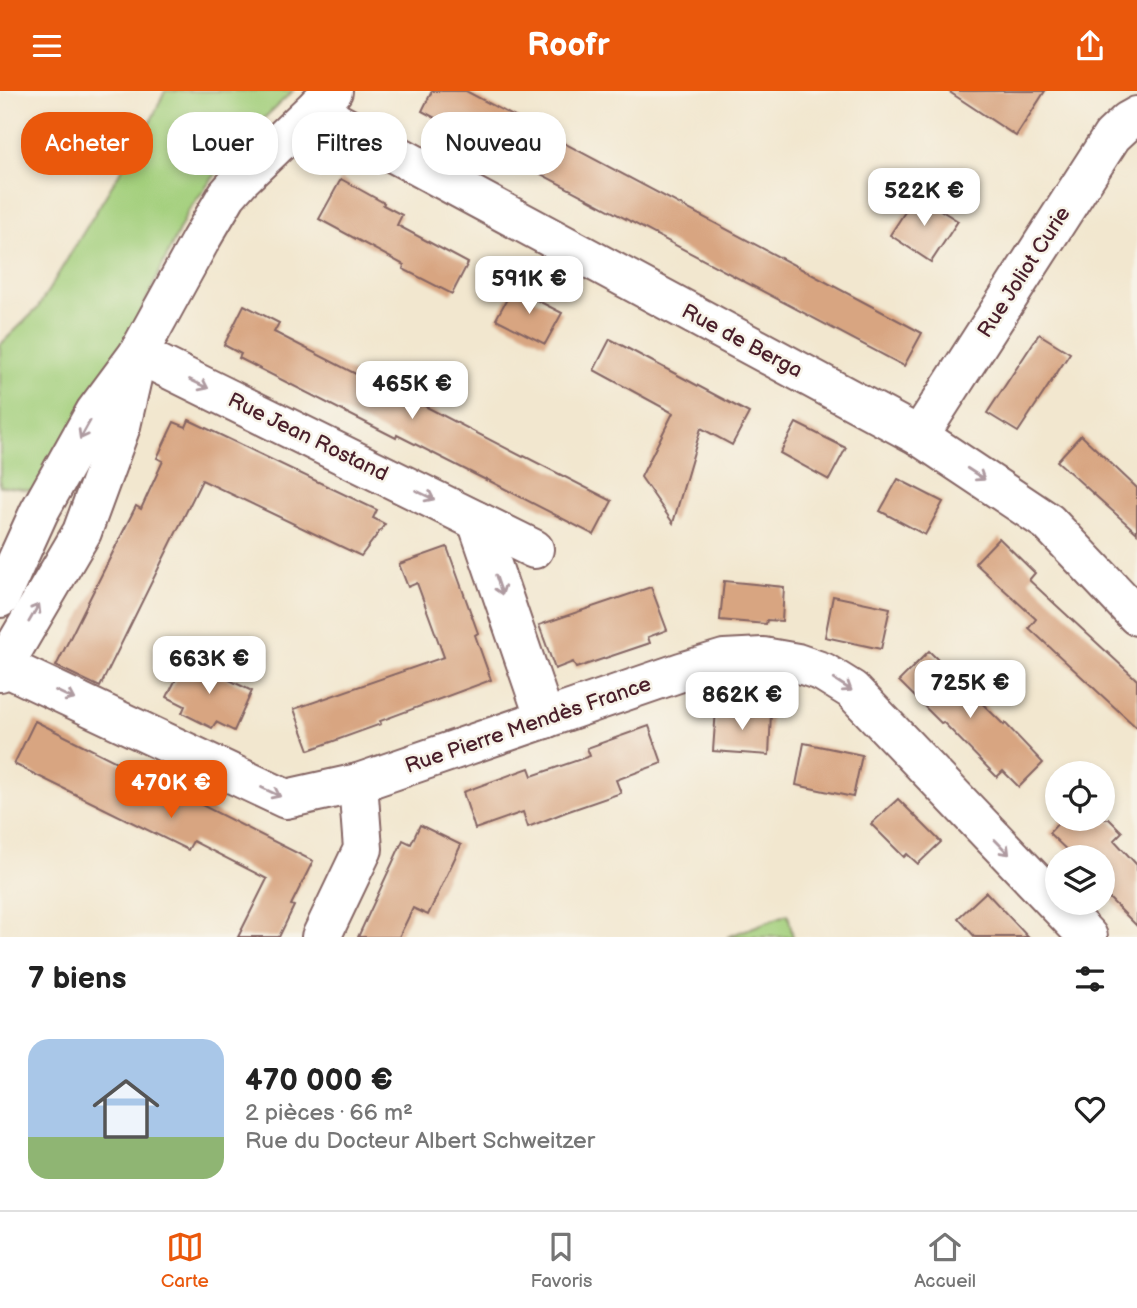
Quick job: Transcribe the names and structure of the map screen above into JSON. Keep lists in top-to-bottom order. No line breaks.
{"streets":{"street":["Rue Joliot Curie","Rue de Berga","Rue Jean Rostand","Rue Pierre Mendès France"]},"crossings":[["Rue Joliot Curie","Rue de Berga"]],"one_way":["Rue Jean Rostand","Rue Pierre Mendès France"],"page":{"header":"Roofr","chip":["Acheter","Louer","Filtres","Nouveau"],"price":["522K €","591K €","465K €","663K €","725K €","862K €","470K €"],"heading":"7 biens","list":[{"name":"470 000 €","note":"2 pièces · 66 m² · Rue du Docteur Albert Schweitzer"}],"tabs":["Carte","Favoris","Accueil"]}}
